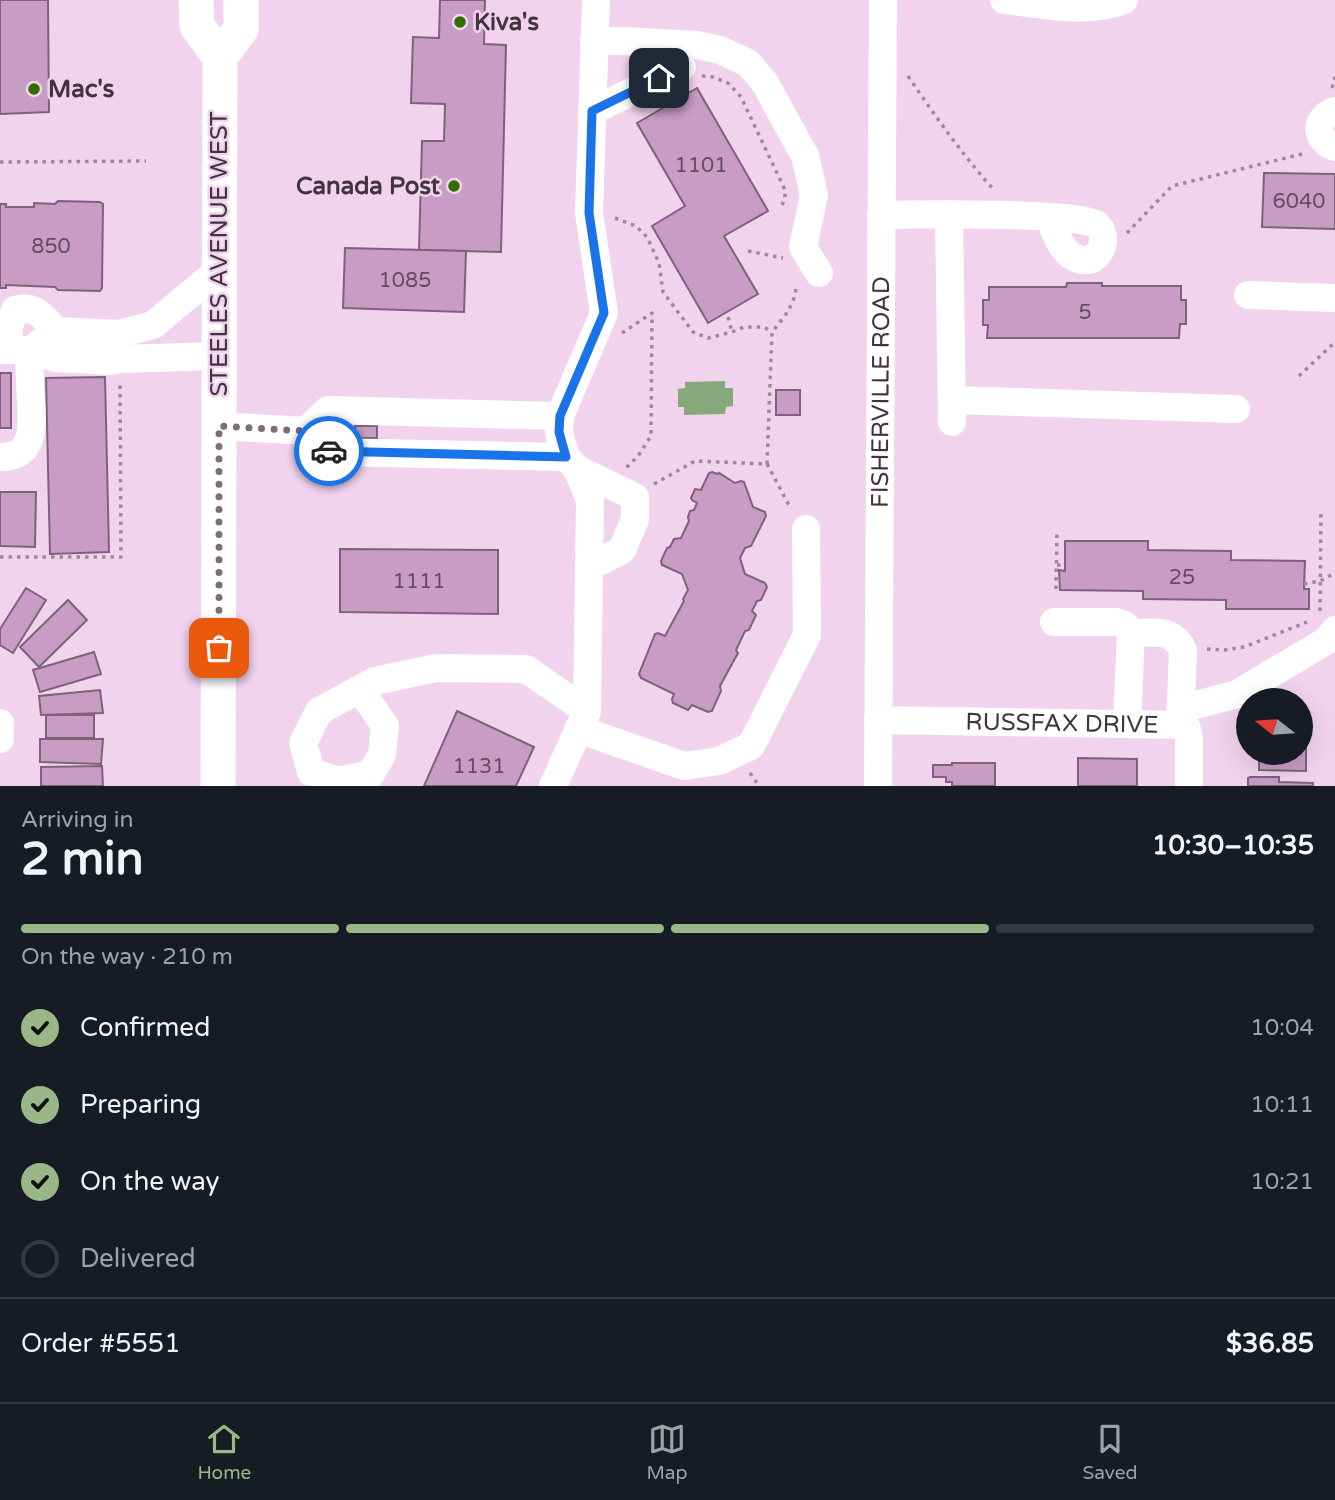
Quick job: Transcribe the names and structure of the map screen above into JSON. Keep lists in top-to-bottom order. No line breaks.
{"streets":{"main road":["STEELES AVENUE WEST"],"street":["FISHERVILLE ROAD","RUSSFAX DRIVE"]},"crossings":[["FISHERVILLE ROAD","RUSSFAX DRIVE"]],"places":["Kiva's","Mac's","Canada Post"],"house_numbers":["1101","6040","850","1085","5","25","1111","1131"],"north":"left","page":{"heading":["2 min","Arriving in","10:30–10:35"],"panel":["Order #5551","$36.85"],"bar":"On the way · 210 m","list":[["Confirmed","10:04"],["Preparing","10:11"],["On the way","10:21"],"Delivered"],"tabs":["Home","Map","Saved"]}}
